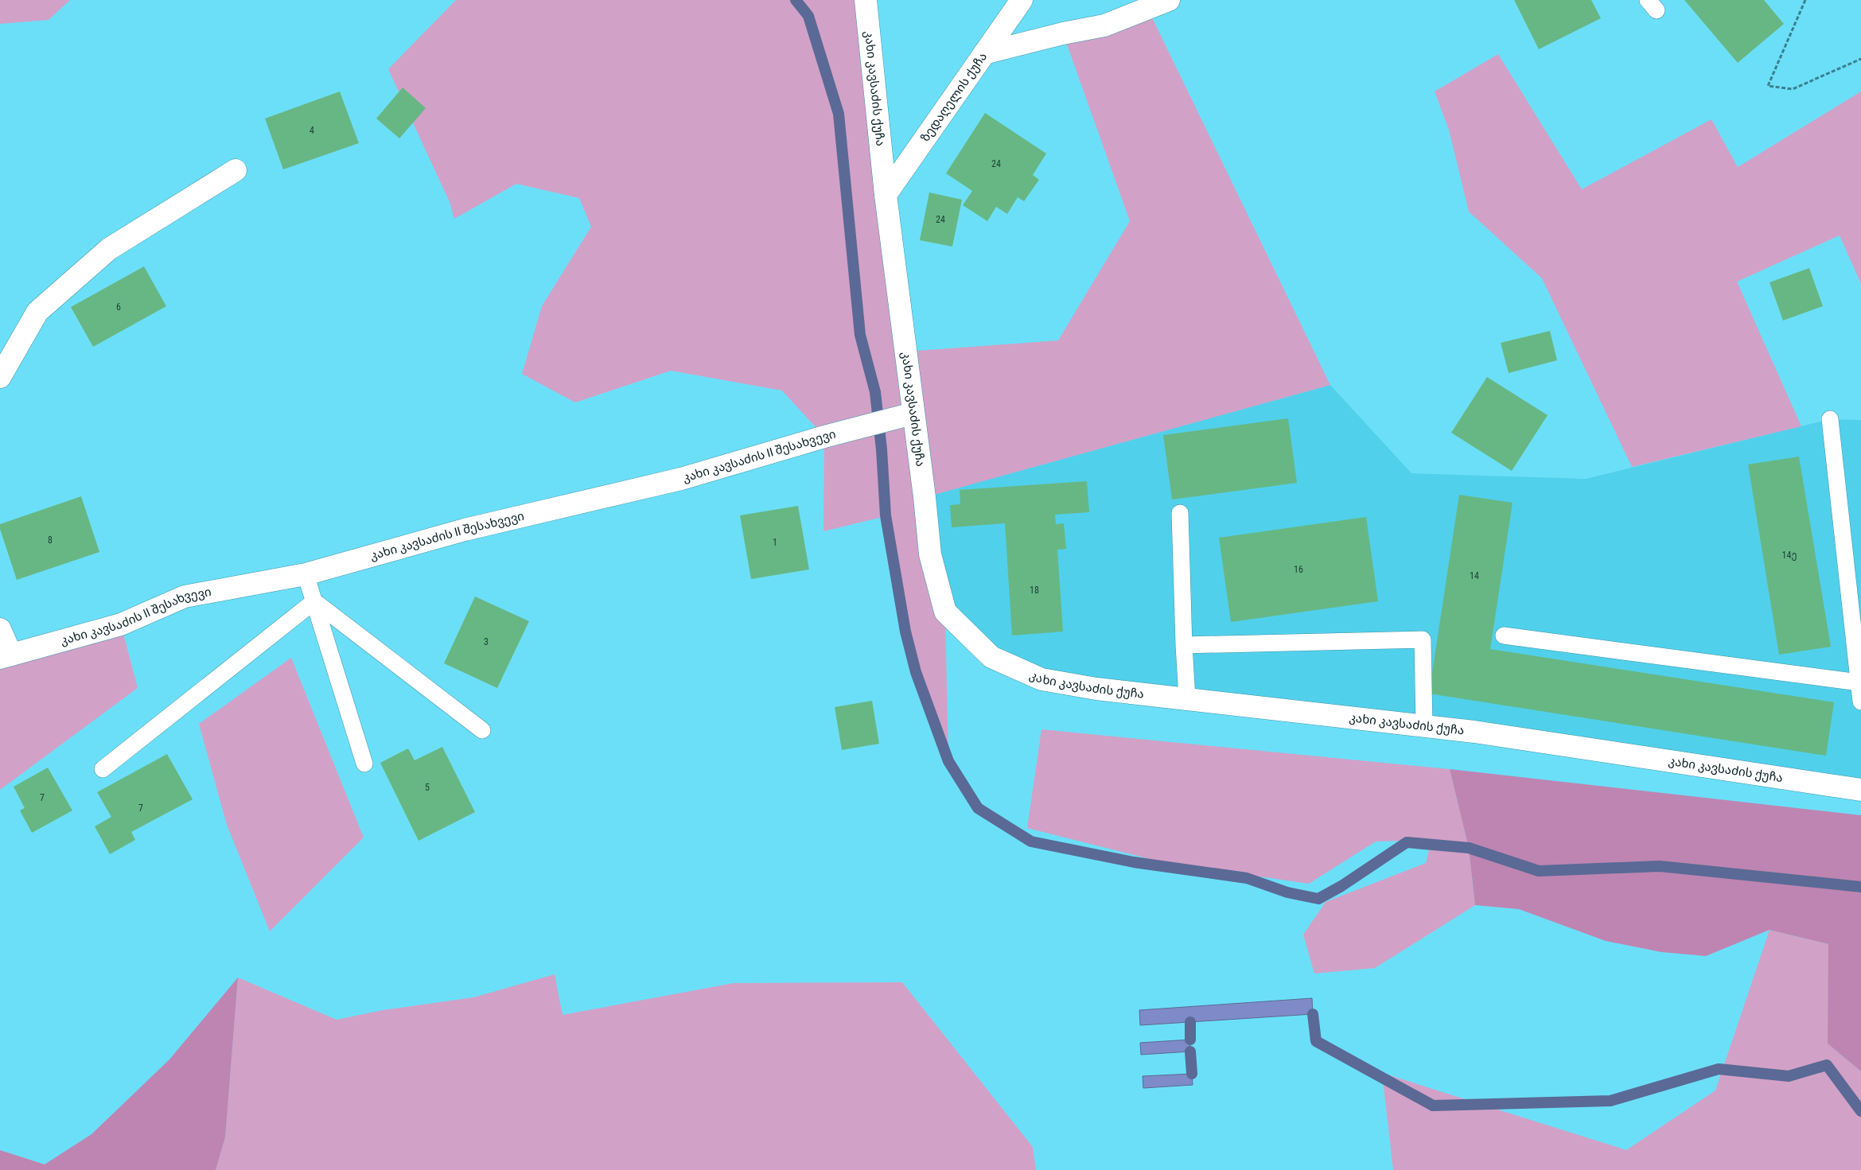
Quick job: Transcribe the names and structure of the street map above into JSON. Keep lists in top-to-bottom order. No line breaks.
{"streets":{"street":["კახი კავსაძის ქუჩა","ზედაღელის ქუჩა","კახი კავსაძის II შესახვევი"]},"crossings":[["კახი კავსაძის ქუჩა","ზედაღელის ქუჩა"],["კახი კავსაძის ქუჩა","კახი კავსაძის II შესახვევი"]],"house_numbers":["4","24","24","6","8","1","14ე","16","14","18","3","5","7","7"]}
